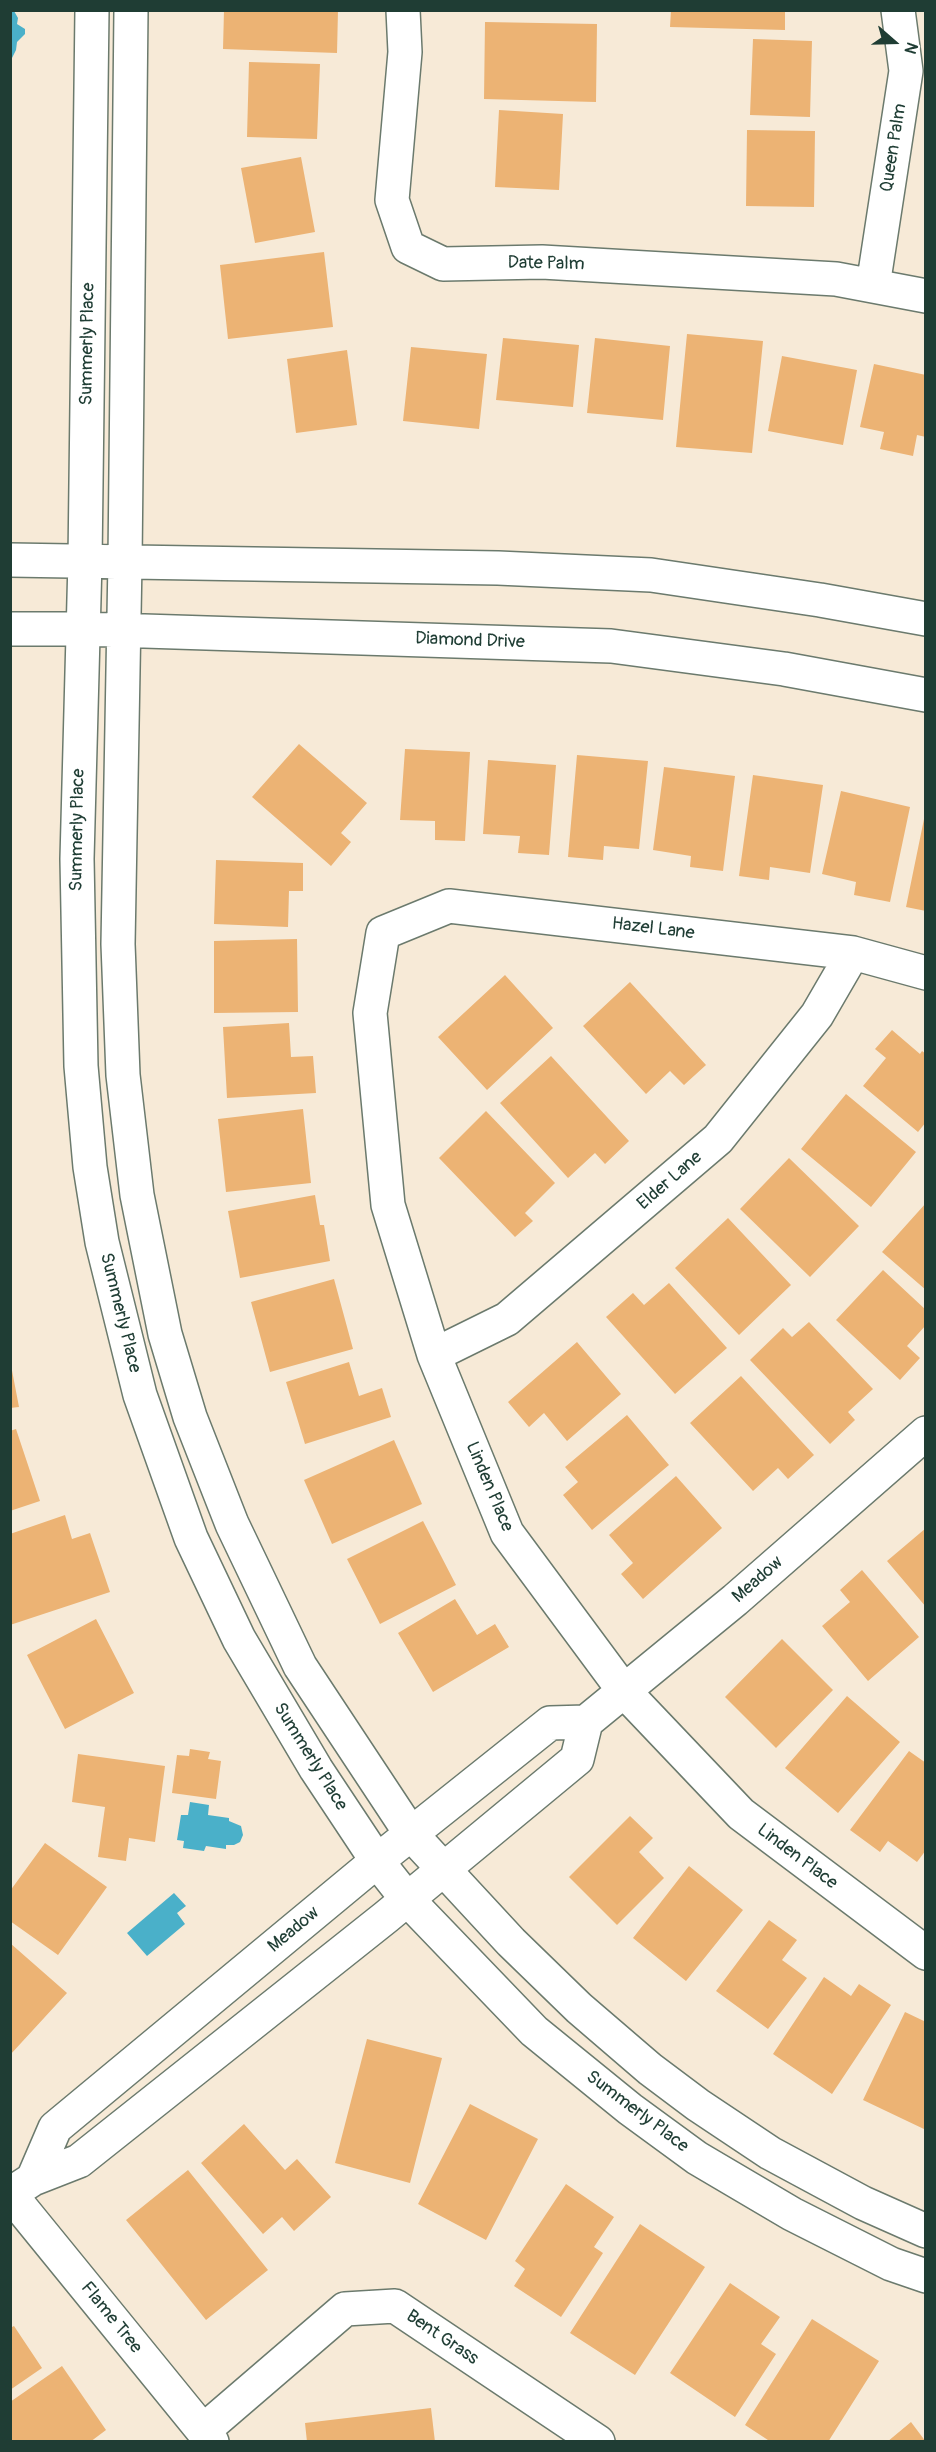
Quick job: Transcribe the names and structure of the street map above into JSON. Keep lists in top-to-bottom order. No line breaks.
{"streets":{"street":["Queen Palm","Date Palm","Summerly Place","Diamond Drive","Hazel Lane","Elder Lane","Linden Place","Meadow","Flame Tree","Bent Grass"]},"crossings":[["Queen Palm","Date Palm"],["Summerly Place","Diamond Drive"],["Summerly Place","Meadow"],["Hazel Lane","Elder Lane"],["Hazel Lane","Linden Place"],["Elder Lane","Linden Place"],["Linden Place","Meadow"],["Meadow","Flame Tree"],["Flame Tree","Bent Grass"]],"north":"right"}
